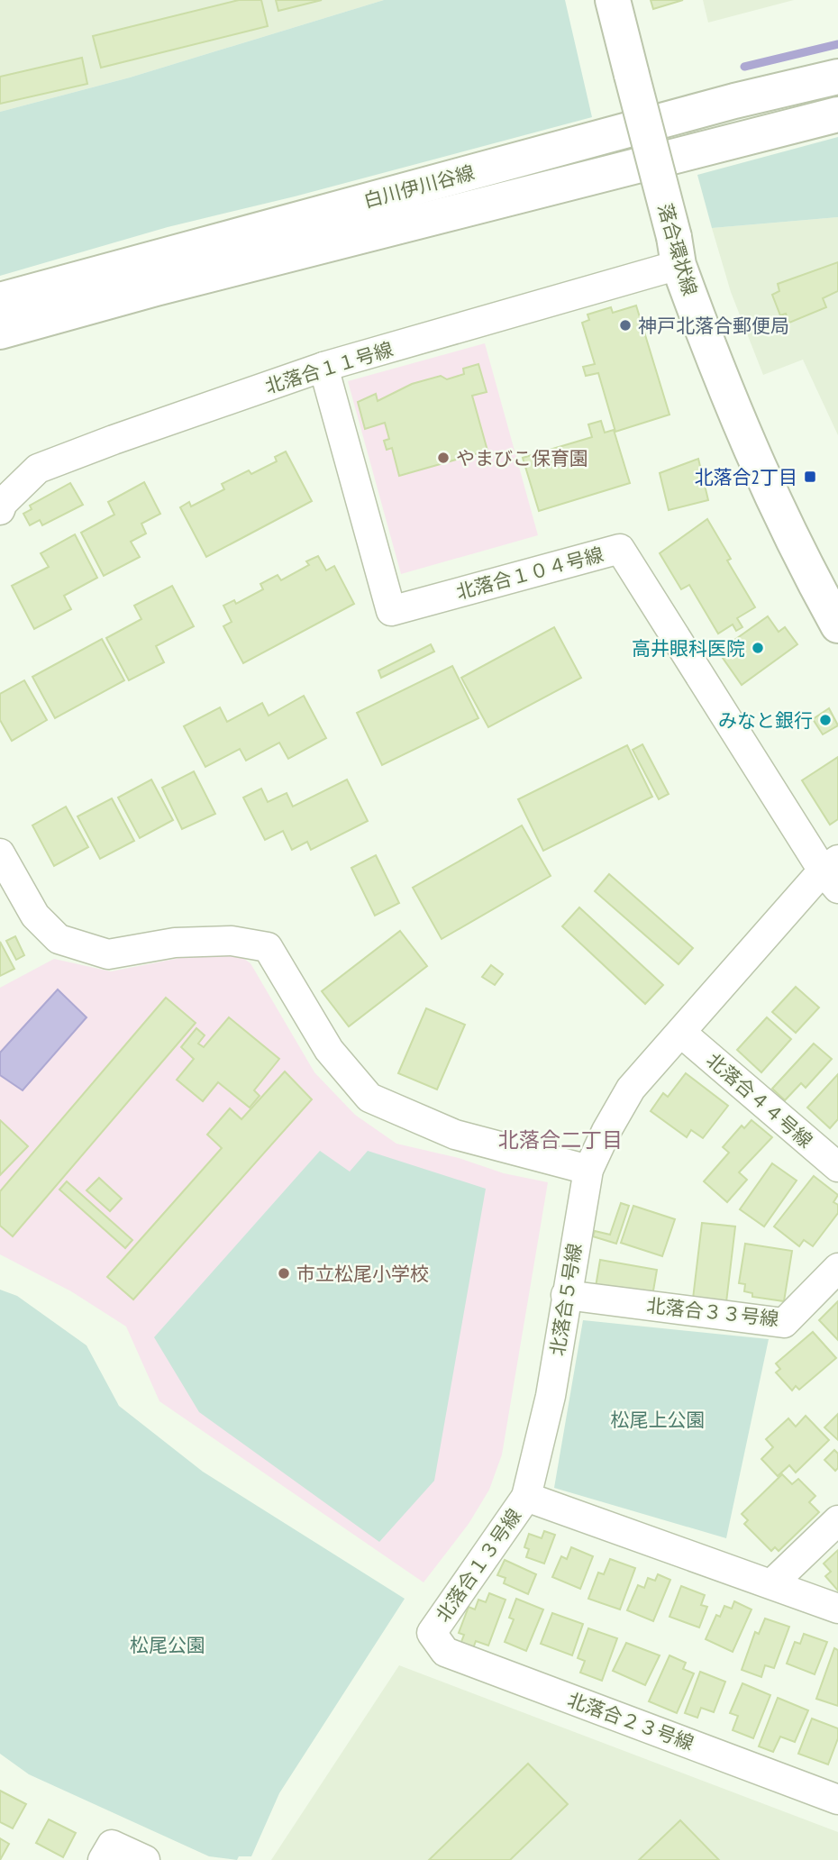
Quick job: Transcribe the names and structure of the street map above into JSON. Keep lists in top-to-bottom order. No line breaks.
{"streets":{"street":["白川伊川谷線","落合環状線","北落合１１号線","北落合１０４号線","北落合４４号線","北落合５号線","北落合３３号線","北落合１３号線","北落合２３号線"]},"crossings":[["落合環状線","北落合１１号線"],["北落合１１号線","北落合１０４号線"],["北落合１０４号線","北落合５号線"],["北落合４４号線","北落合５号線"],["北落合５号線","北落合３３号線"],["北落合５号線","北落合１３号線"],["北落合１３号線","北落合２３号線"]],"districts":["北落合二丁目"],"parks":["松尾上公園","松尾公園"],"places":{"other":["神戸北落合郵便局","やまびこ保育園","高井眼科医院","みなと銀行","市立松尾小学校"],"transit":["北落合2丁目"]}}
